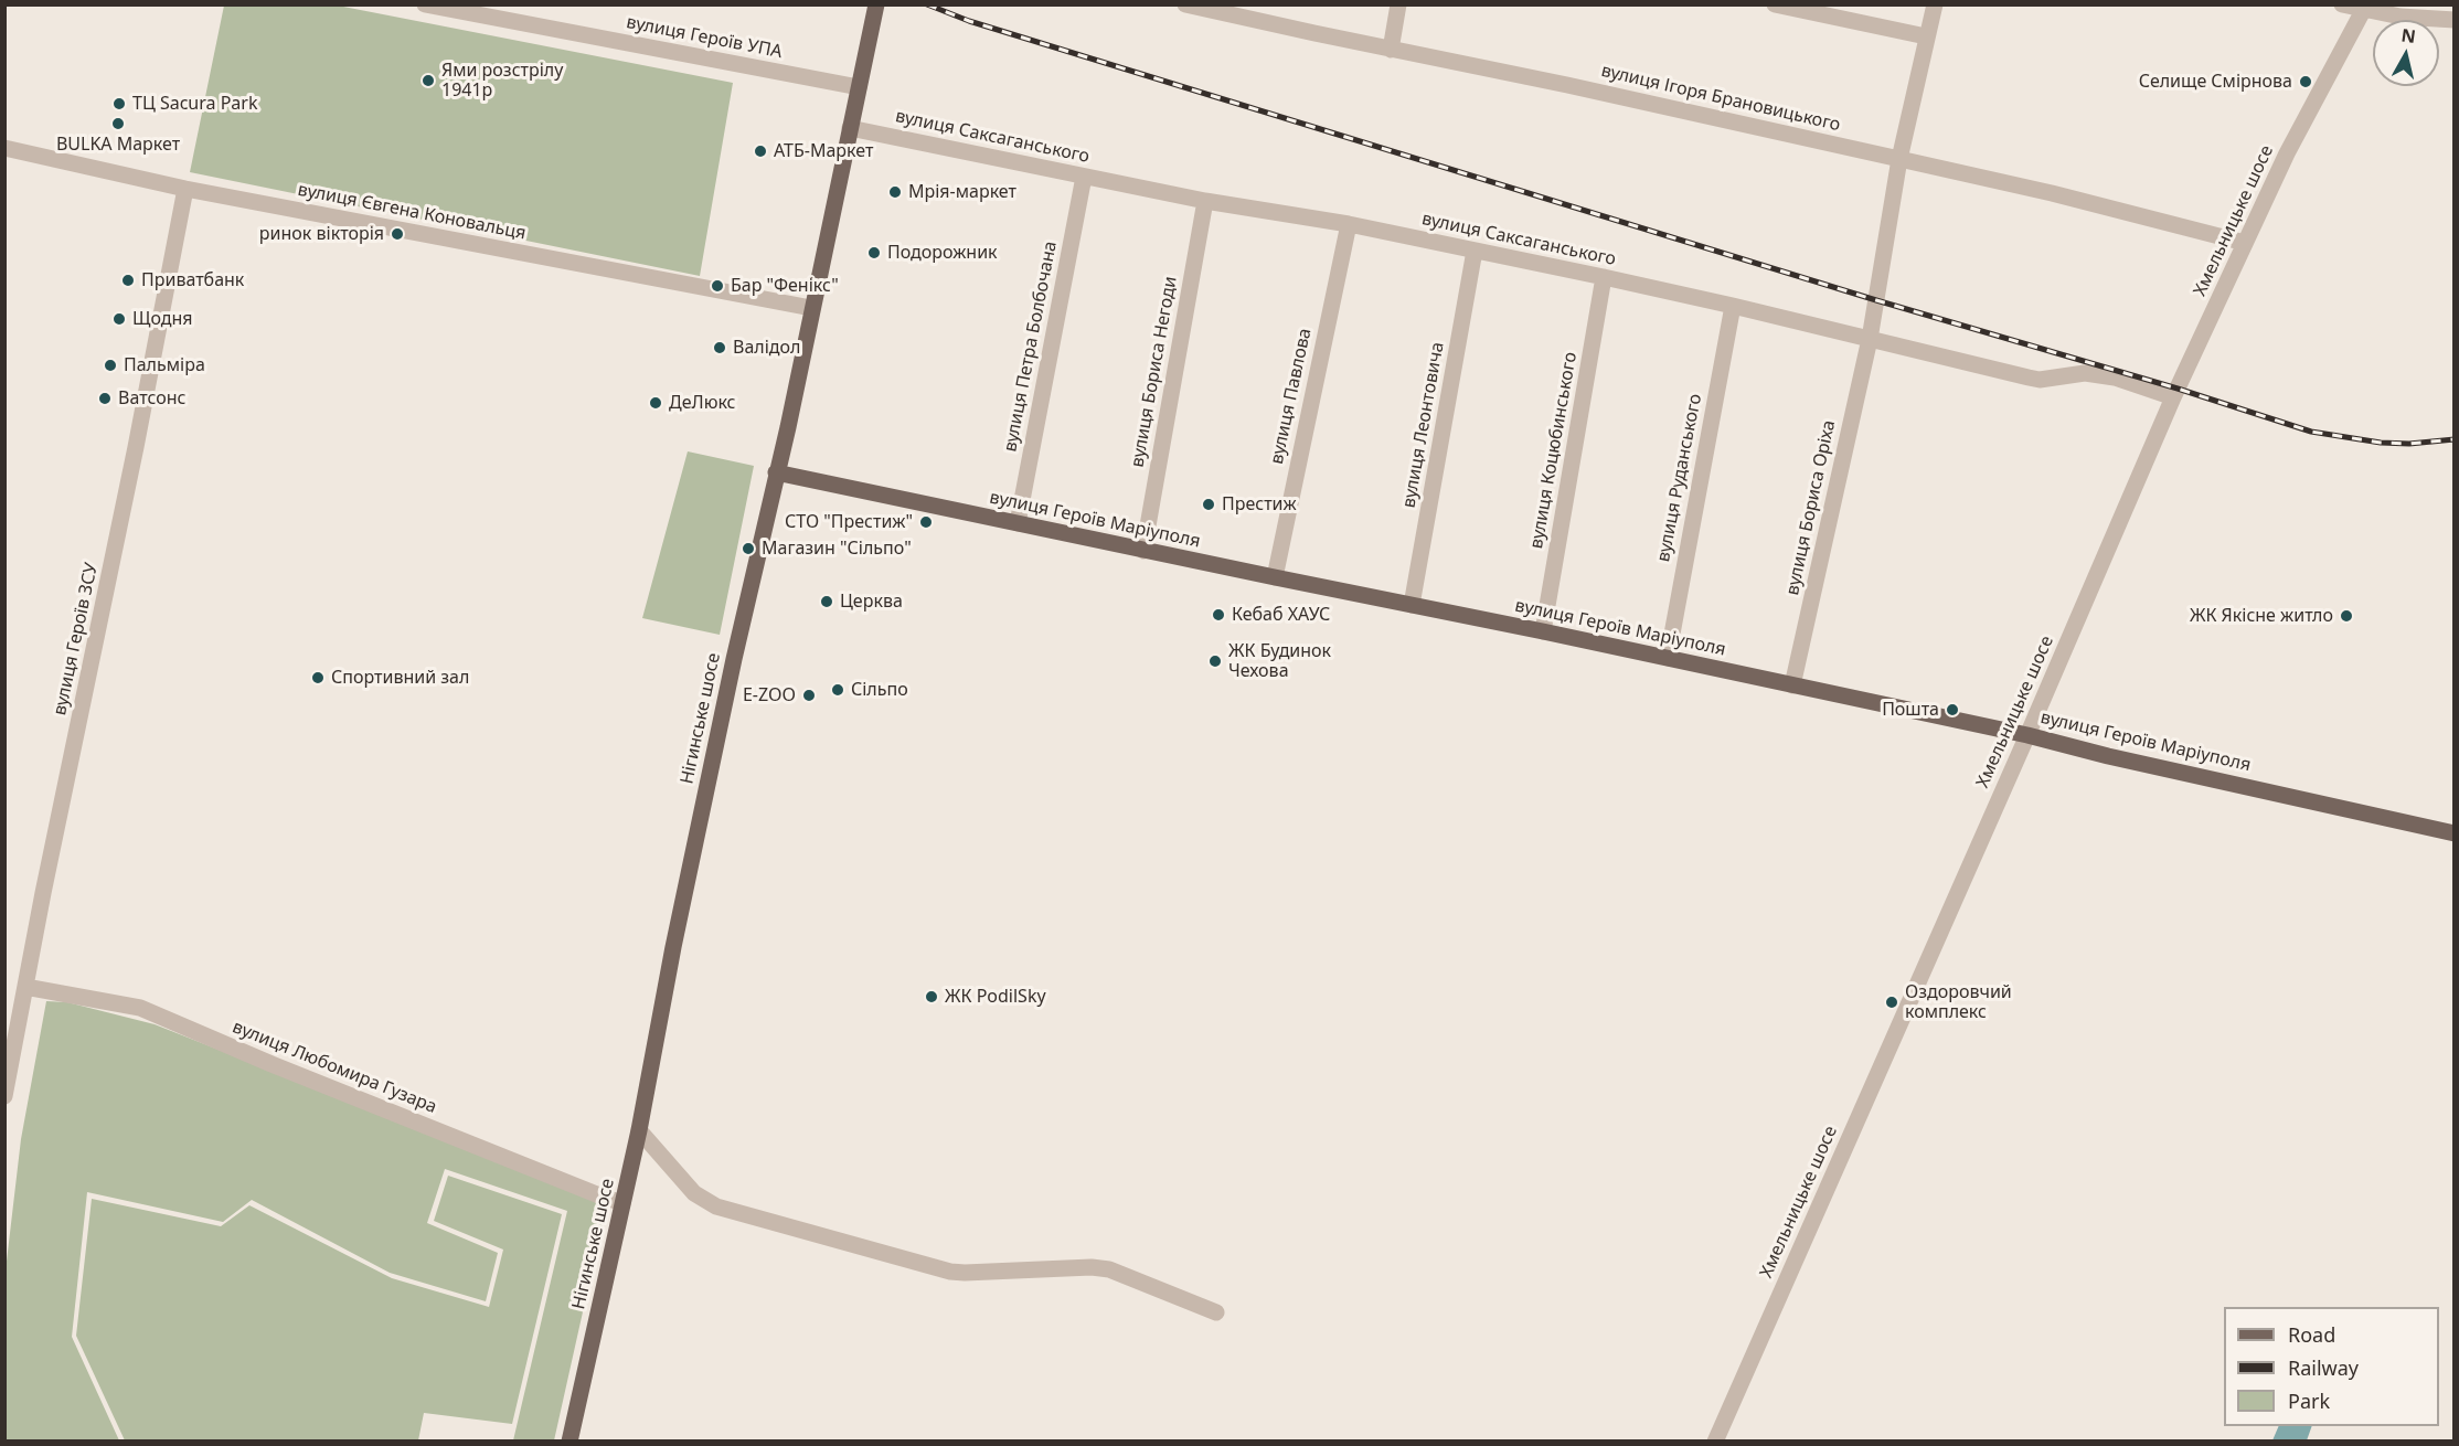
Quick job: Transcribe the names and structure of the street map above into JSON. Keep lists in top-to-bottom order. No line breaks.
{"streets":{"main road":["вулиця Героїв Маріуполя","Нігинське шосе"],"street":["вулиця Героїв УПА","вулиця Ігоря Брановицького","вулиця Саксаганського","вулиця Євгена Коновальця","Хмельницьке шосе","вулиця Петра Болбочана","вулиця Бориса Негоди","вулиця Павлова","вулиця Леонтовича","вулиця Коцюбинського","вулиця Руданського","вулиця Бориса Оріха","вулиця Героїв ЗСУ","вулиця Любомира Гузара"]},"crossings":[["вулиця Героїв УПА","Нігинське шосе"],["вулиця Ігоря Брановицького","Хмельницьке шосе"],["вулиця Ігоря Брановицького","вулиця Бориса Оріха"],["вулиця Саксаганського","Хмельницьке шосе"],["вулиця Саксаганського","вулиця Петра Болбочана"],["вулиця Саксаганського","вулиця Бориса Негоди"],["вулиця Саксаганського","вулиця Павлова"],["вулиця Саксаганського","вулиця Леонтовича"],["вулиця Саксаганського","вулиця Коцюбинського"],["вулиця Саксаганського","вулиця Руданського"],["вулиця Саксаганського","вулиця Бориса Оріха"],["вулиця Саксаганського","Нігинське шосе"],["вулиця Євгена Коновальця","вулиця Героїв ЗСУ"],["вулиця Євгена Коновальця","Нігинське шосе"],["Хмельницьке шосе","вулиця Героїв Маріуполя"],["вулиця Петра Болбочана","вулиця Героїв Маріуполя"],["вулиця Бориса Негоди","вулиця Героїв Маріуполя"],["вулиця Павлова","вулиця Героїв Маріуполя"],["вулиця Леонтовича","вулиця Героїв Маріуполя"],["вулиця Коцюбинського","вулиця Героїв Маріуполя"],["вулиця Руданського","вулиця Героїв Маріуполя"],["вулиця Бориса Оріха","вулиця Героїв Маріуполя"],["вулиця Героїв Маріуполя","Нігинське шосе"],["вулиця Героїв ЗСУ","вулиця Любомира Гузара"],["Нігинське шосе","вулиця Любомира Гузара"]],"places":["Ями розстрілу 1941р","Селище Смірнова","ТЦ Sacura Park","BULKA Маркет","АТБ-Маркет","Мрія-маркет","ринок вікторія","Подорожник","Приватбанк","Бар \"Фенікс\"","Щодня","Валідол","Пальміра","Ватсонс","ДеЛюкс","Престиж","СТО \"Престиж\"","Магазин \"Сільпо\"","Церква","Кебаб ХАУС","ЖК Якісне житло","ЖК Будинок Чехова","Спортивний зал","Сільпо","E-ZOO","Пошта","ЖК PodilSky","Оздоровчий комплекс"],"legend":["Road","Railway","Park"],"north":"top"}
